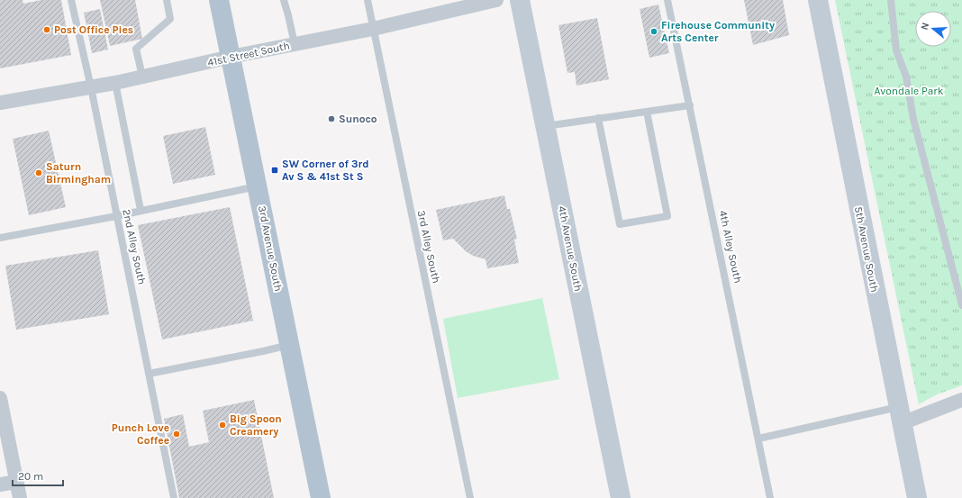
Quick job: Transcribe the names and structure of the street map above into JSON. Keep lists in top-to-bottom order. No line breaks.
{"streets":{"main road":["3rd Avenue South"],"street":["41st Street South","4th Avenue South","5th Avenue South"],"lane":["2nd Alley South","3rd Alley South","4th Alley South"]},"crossings":[["41st Street South","2nd Alley South"],["41st Street South","3rd Alley South"],["41st Street South","3rd Avenue South"]],"parks":["Avondale Park"],"places":{"other":["Post Office Pies","Firehouse Community Arts Center","Sunoco","Saturn Birmingham","Big Spoon Creamery","Punch Love Coffee"],"transit":["SW Corner of 3rd Av S & 41st St S"]},"scale_bar":"20 m","north":"left"}
